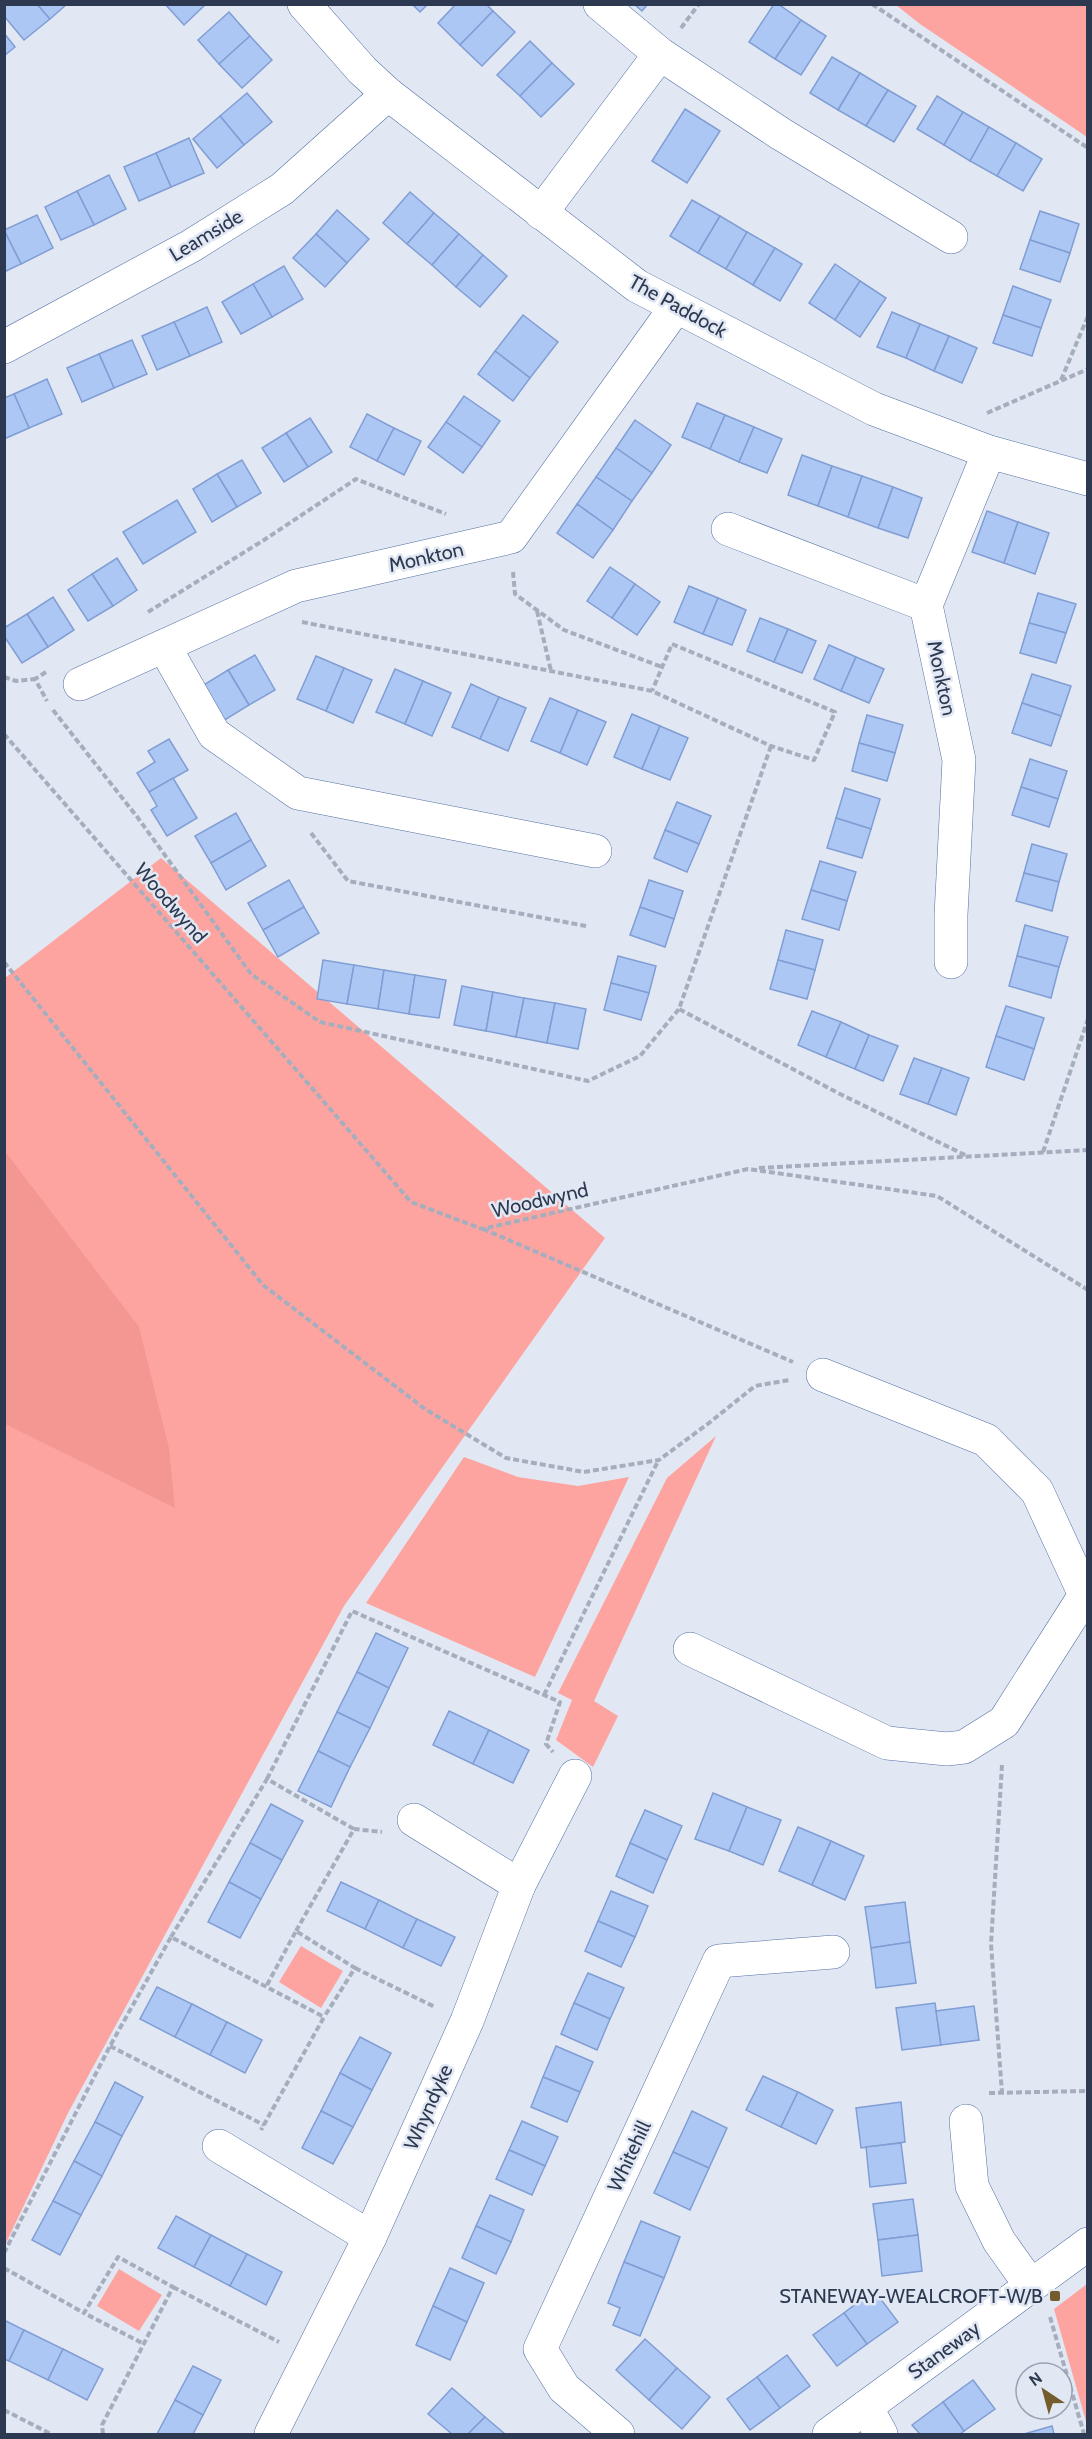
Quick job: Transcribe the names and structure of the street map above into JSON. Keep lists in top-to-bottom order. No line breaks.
{"streets":{"street":["Leamside","The Paddock","Monkton","Whyndyke","Whitehill","Staneway"],"path":["Woodwynd"]},"crossings":[["Leamside","The Paddock"],["The Paddock","Monkton"]],"places":{"transit":["STANEWAY-WEALCROFT-W/B"]},"north":"top left"}
